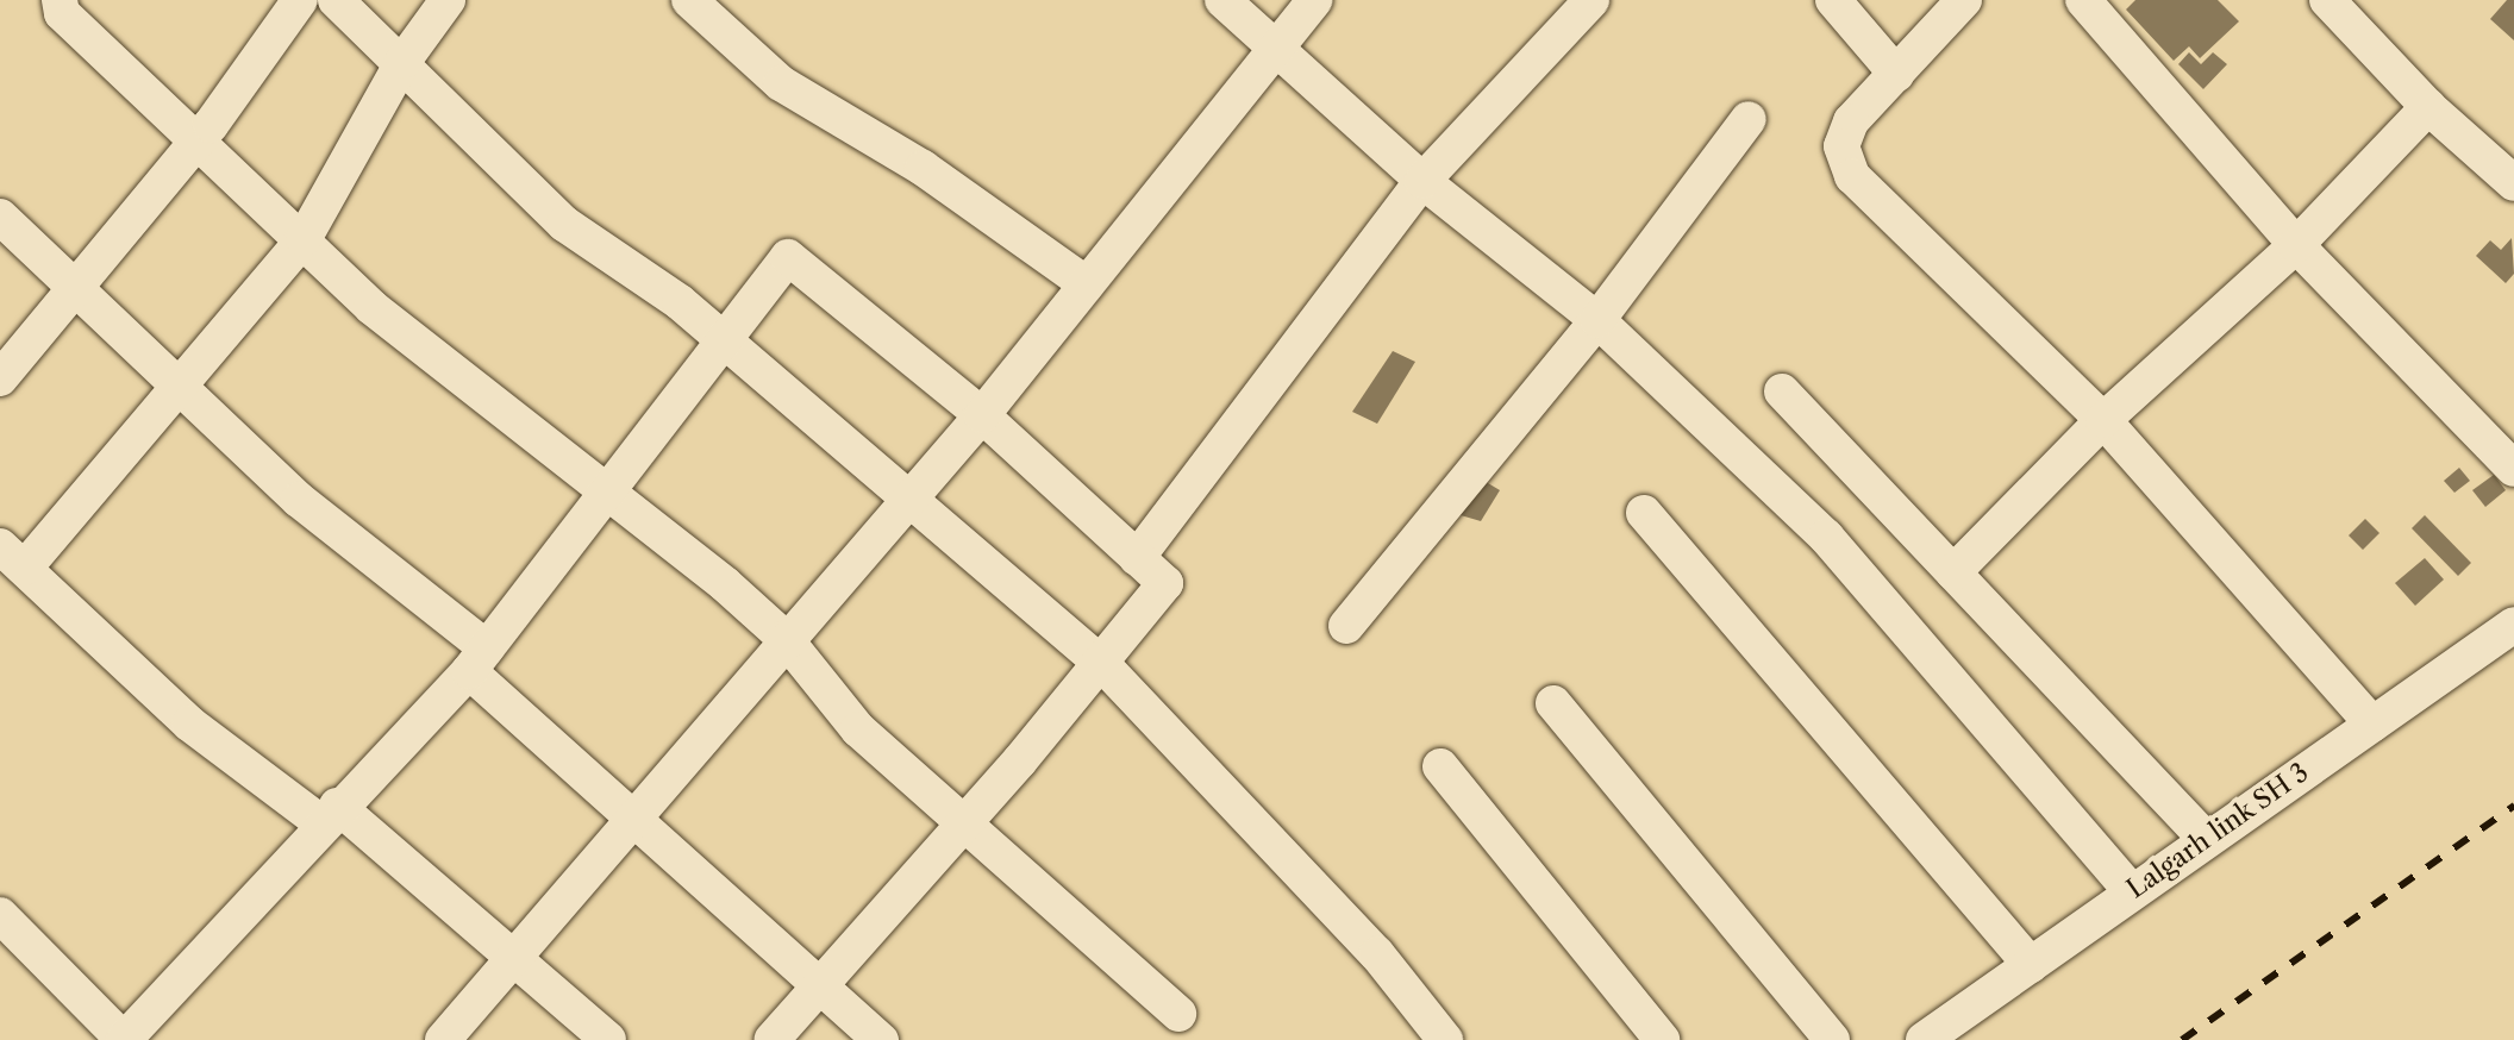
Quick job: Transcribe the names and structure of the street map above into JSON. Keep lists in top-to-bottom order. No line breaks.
{"streets":{"street":["Lalgarh link SH 3"]}}
